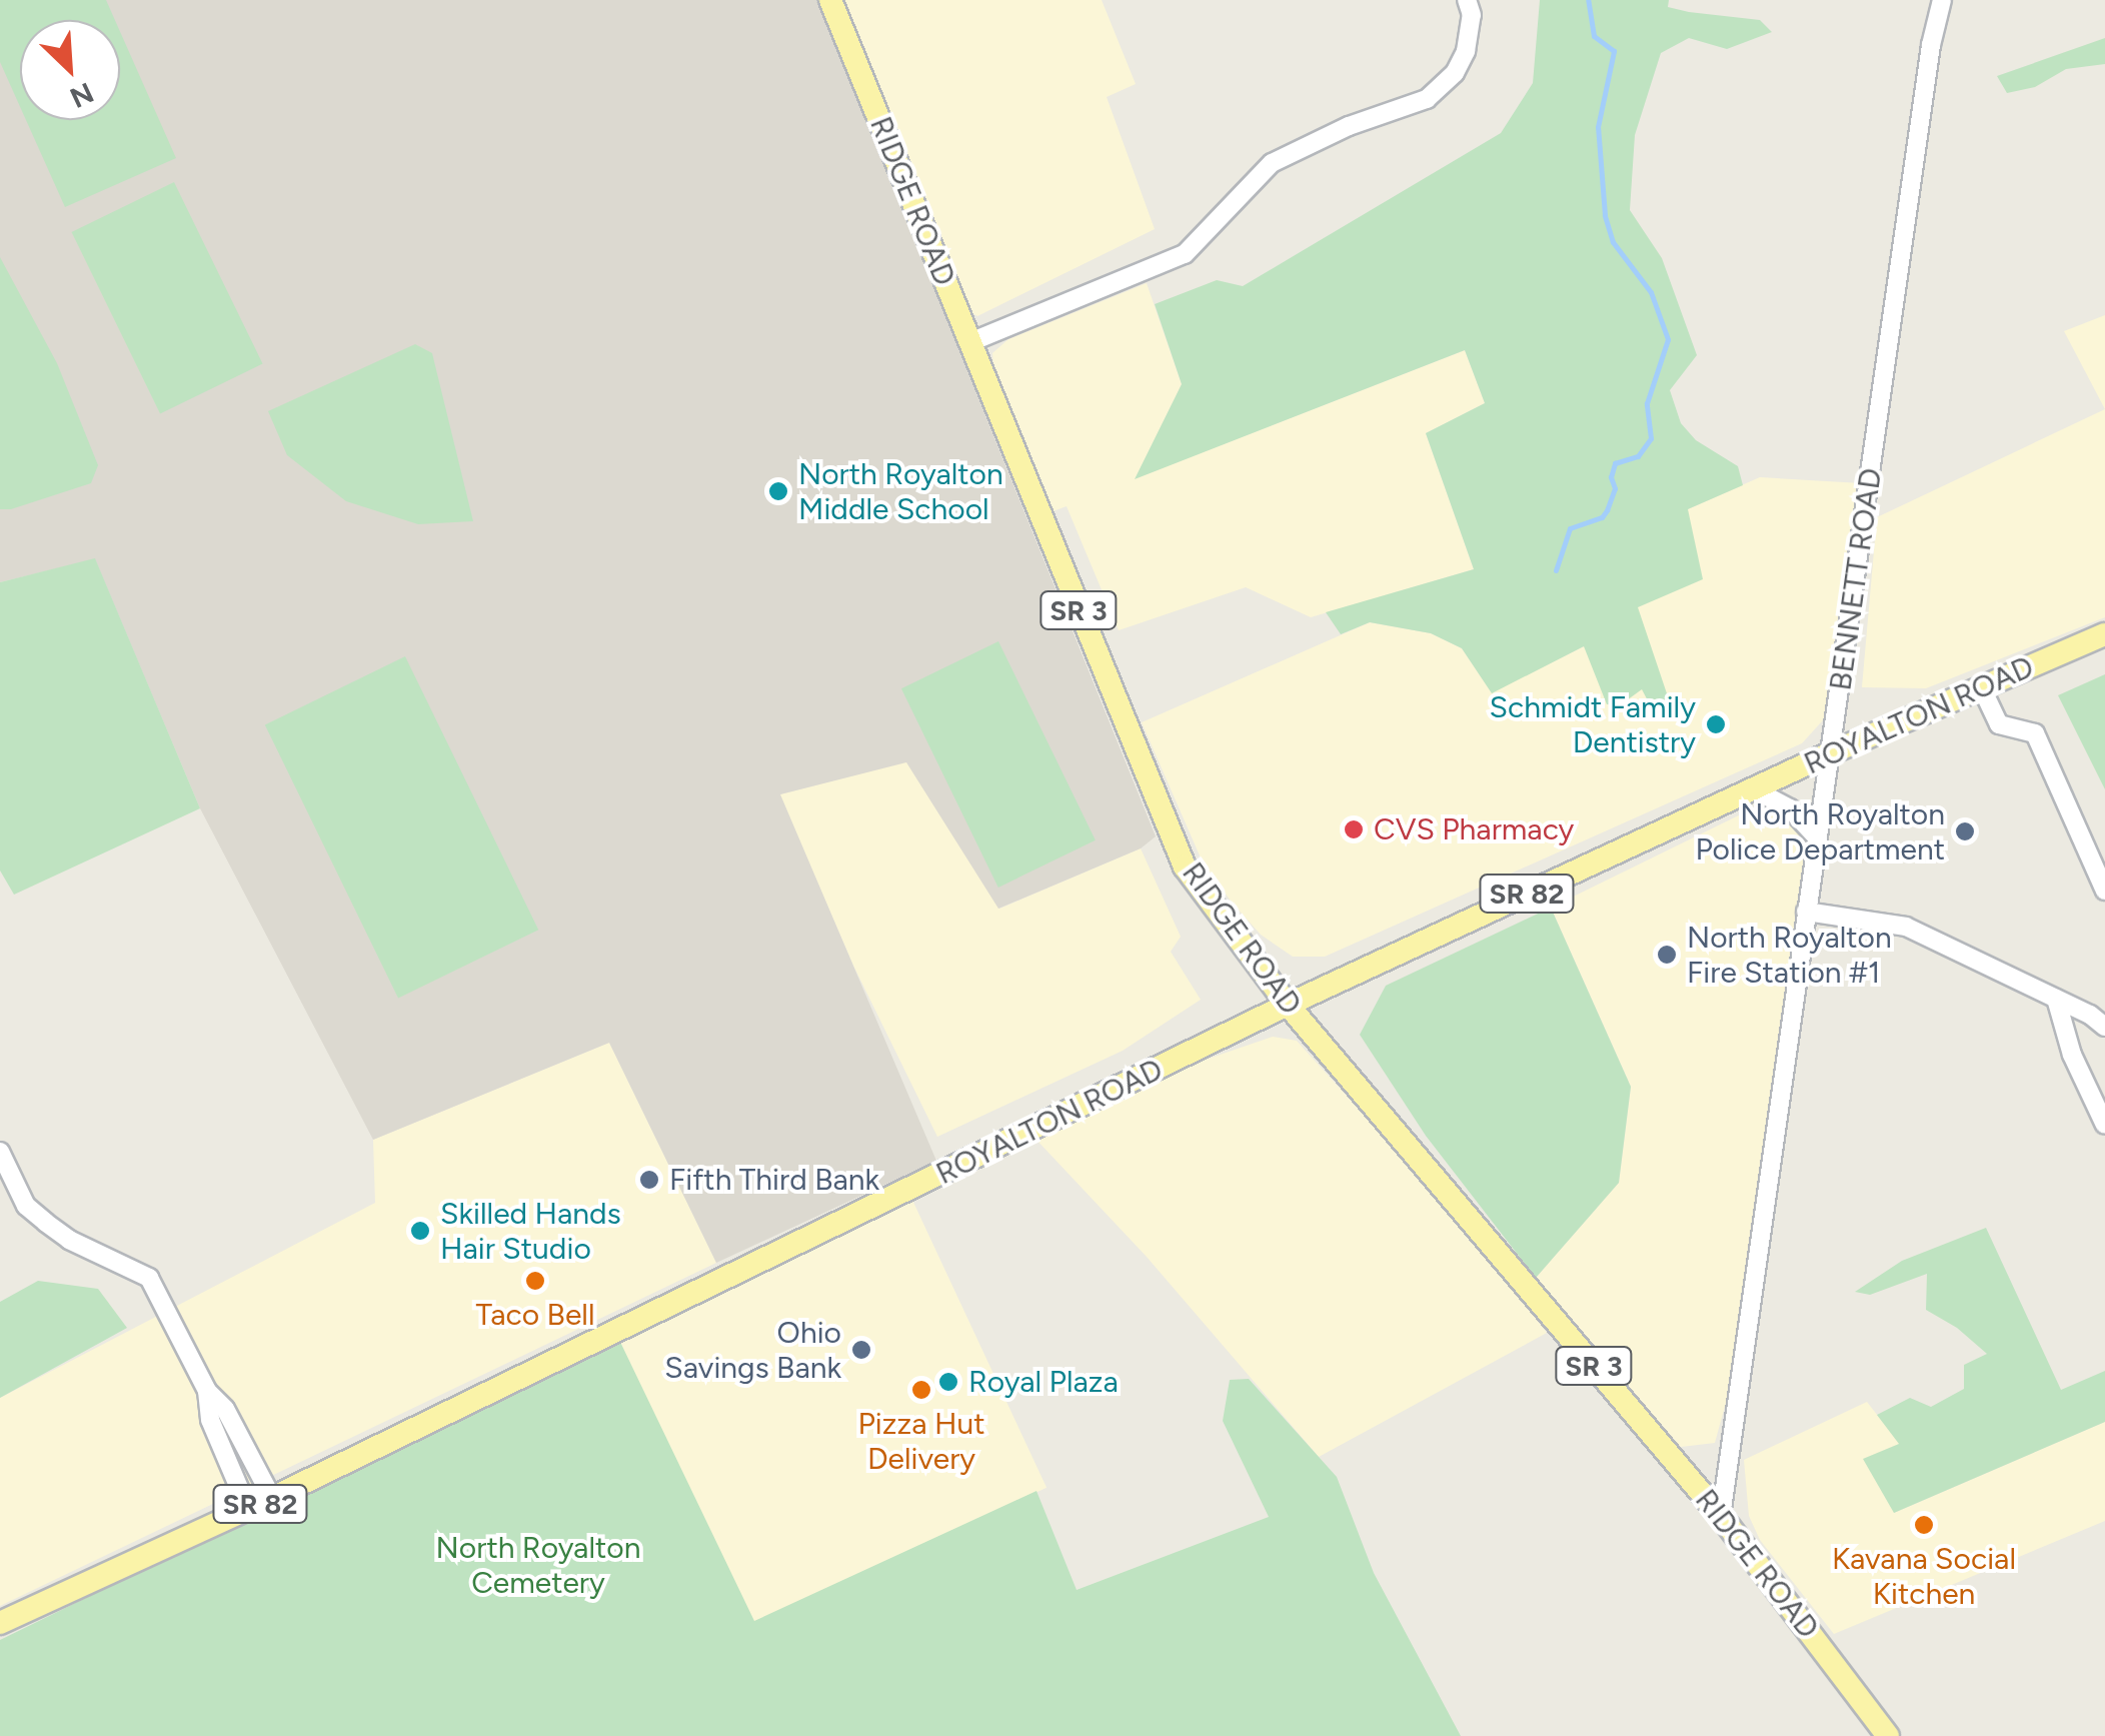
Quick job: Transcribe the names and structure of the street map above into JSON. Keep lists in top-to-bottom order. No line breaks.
{"streets":{"main road":["RIDGE ROAD","SR 3","ROYALTON ROAD","SR 82"],"street":["BENNETT ROAD"]},"crossings":[["RIDGE ROAD","BENNETT ROAD"],["RIDGE ROAD","ROYALTON ROAD"],["BENNETT ROAD","ROYALTON ROAD"]],"parks":["North Royalton Cemetery"],"places":["North Royalton Middle School","Schmidt Family Dentistry","CVS Pharmacy","North Royalton Police Department","North Royalton Fire Station #1","Fifth Third Bank","Skilled Hands Hair Studio","Taco Bell","Ohio Savings Bank","Royal Plaza","Pizza Hut Delivery","Kavana Social Kitchen"],"north":"bottom right"}
